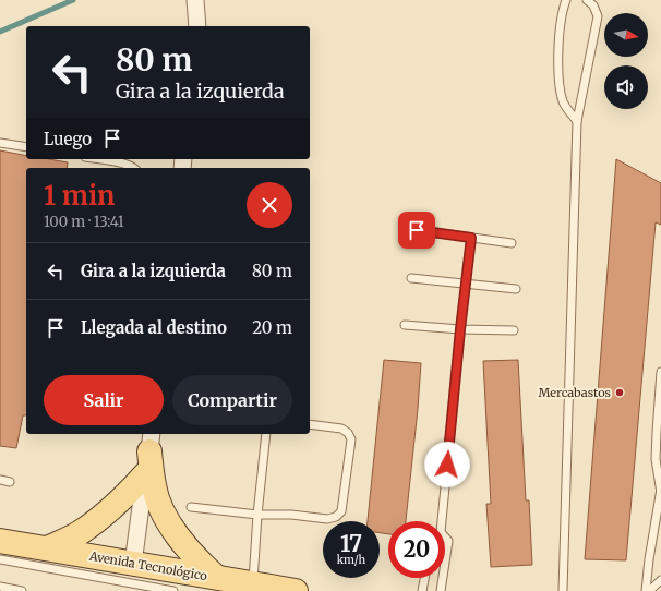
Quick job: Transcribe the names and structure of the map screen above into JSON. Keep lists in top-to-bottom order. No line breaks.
{"streets":{"main road":["Avenida Tecnológico"]},"places":["Mercabastos"],"north":"right","page":{"turn":["80 m","Gira a la izquierda"],"then":"Luego","heading":["1 min","100 m · 13:41"],"list":[{"name":"Gira a la izquierda","value":"80 m"},{"name":"Llegada al destino","value":"20 m"}],"buttons":["Salir","Compartir"],"speed":"17 km/h","limit":"20"}}
